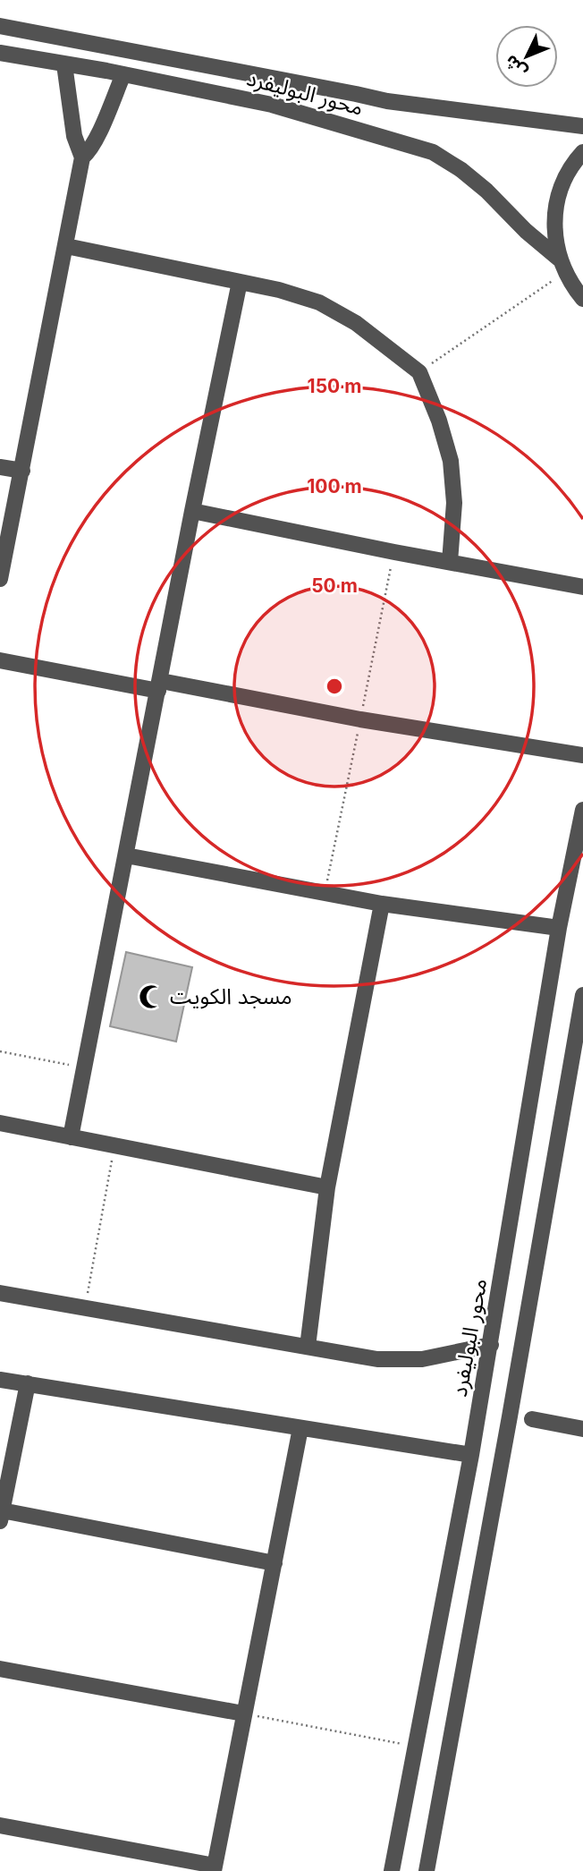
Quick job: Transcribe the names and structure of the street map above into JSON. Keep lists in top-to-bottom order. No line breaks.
{"streets":{"street":["محور البوليفرد"]},"places":{"mosque":["مسجد الكويت"]},"north":"bottom left","rings":["150 m","100 m","50 m"]}
